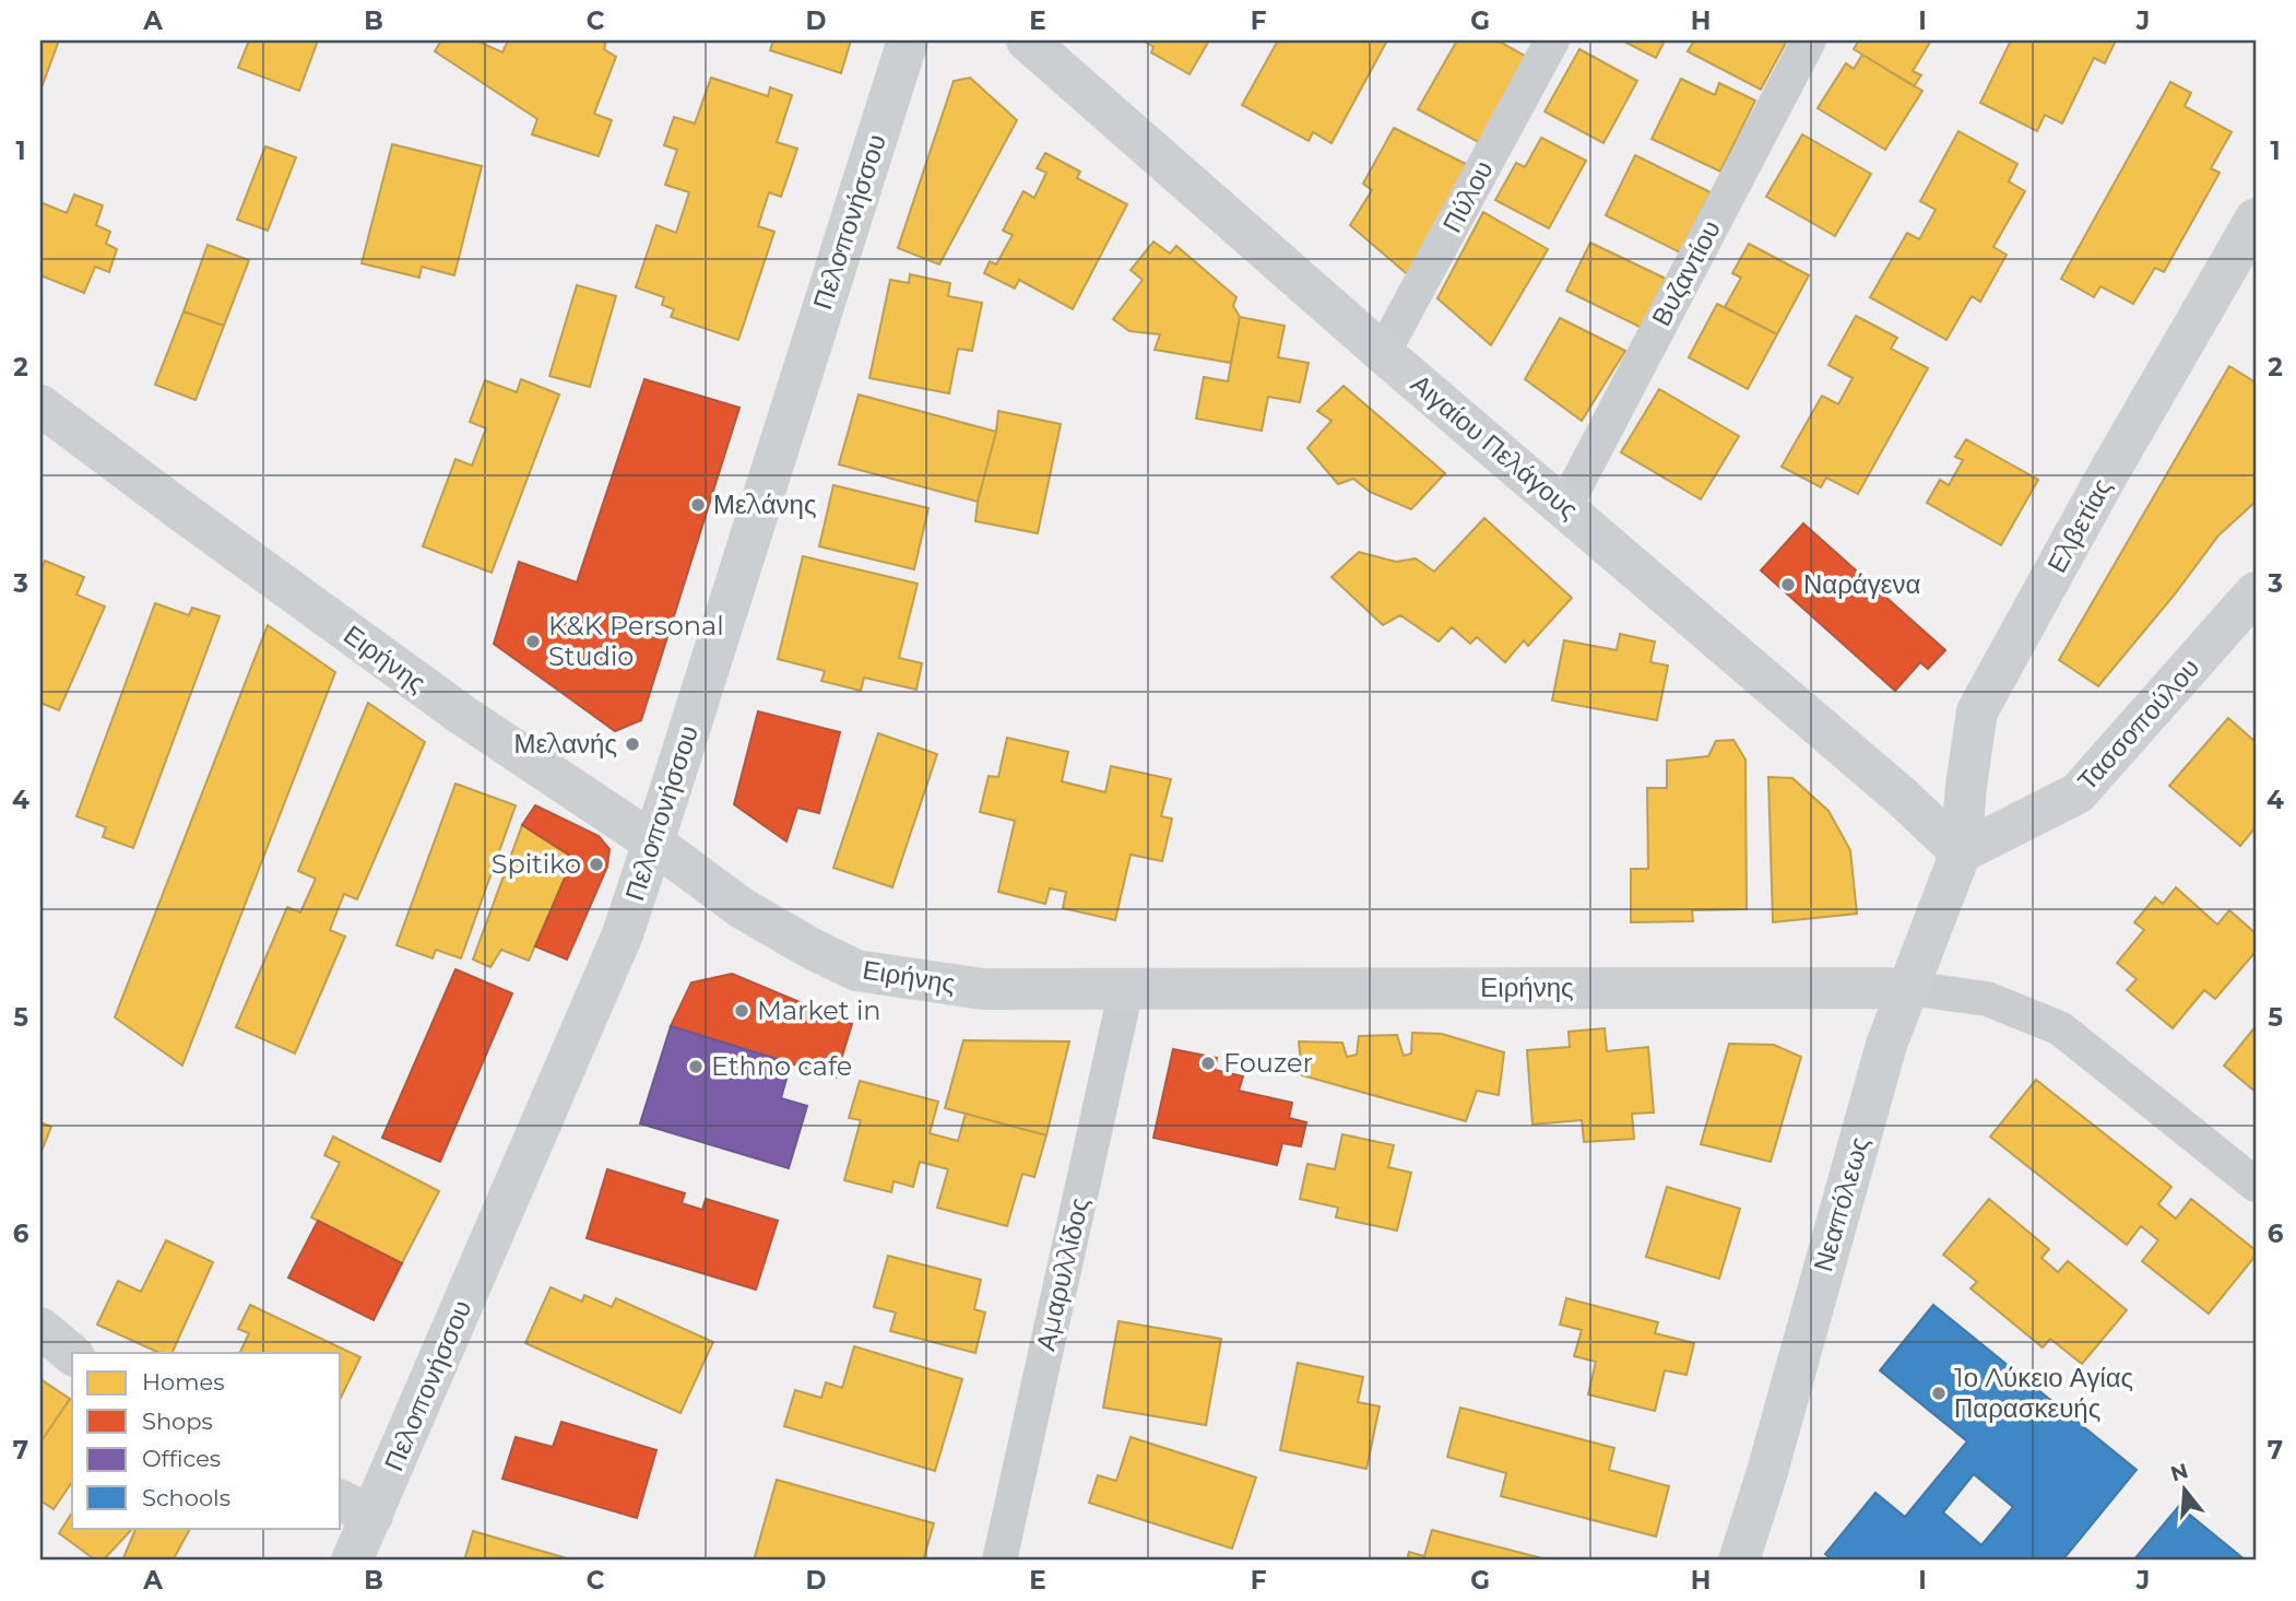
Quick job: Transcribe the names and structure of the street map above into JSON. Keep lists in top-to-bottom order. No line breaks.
{"streets":{"street":["Πύλου","Πελοπονήσσου","Βυζαντίου","Αιγαίου Πελάγους","Ελβετίας","Ειρήνης","Τασσοπούλου","Νεαπόλεως","Αμαρυλλίδος"]},"crossings":[["Πύλου","Αιγαίου Πελάγους"],["Πελοπονήσσου","Ειρήνης"],["Βυζαντίου","Αιγαίου Πελάγους"],["Αιγαίου Πελάγους","Ελβετίας"],["Αιγαίου Πελάγους","Τασσοπούλου"],["Αιγαίου Πελάγους","Νεαπόλεως"],["Ελβετίας","Τασσοπούλου"],["Ελβετίας","Νεαπόλεως"],["Ειρήνης","Νεαπόλεως"],["Ειρήνης","Αμαρυλλίδος"],["Τασσοπούλου","Νεαπόλεως"]],"places":["Μελάνης","Ναράγενα","K&K Personal Studio","Μελανής","Spitiko","Market in","Fouzer","Ethno cafe","1ο Λύκειο Αγίας Παρασκευής"],"legend":["Homes","Shops","Offices","Schools"],"north":"top","grid":{"columns":["A","B","C","D","E","F","G","H","I","J"],"rows":["1","2","3","4","5","6","7"]}}
